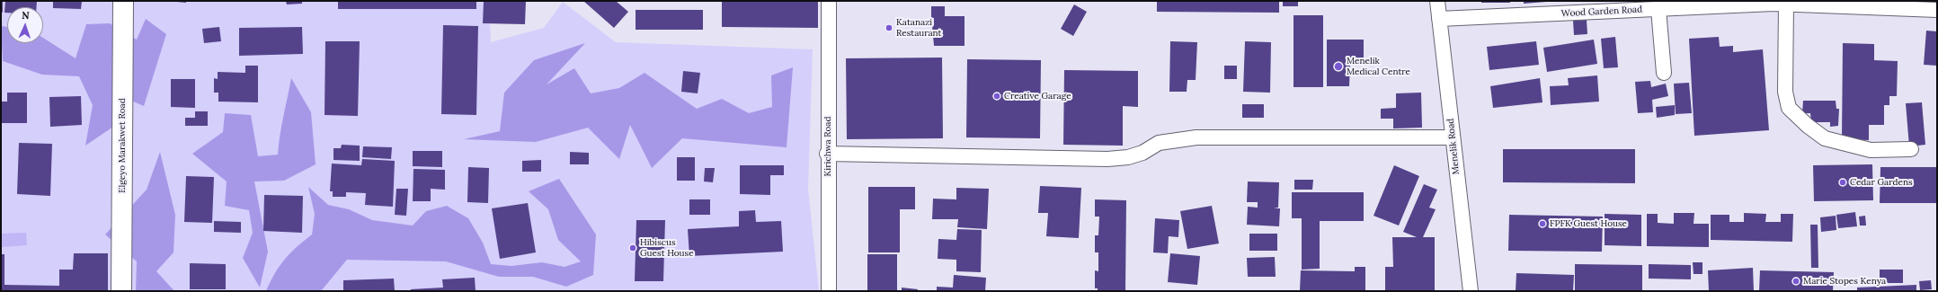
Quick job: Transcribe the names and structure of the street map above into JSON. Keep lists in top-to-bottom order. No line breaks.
{"streets":{"street":["Wood Garden Road","Elgeyo Marakwet Road","Kirichwa Road","Menelik Road"]},"crossings":[["Wood Garden Road","Menelik Road"]],"places":["Katanazi Restaurant","Menelik Medical Centre","Creative Garage","Cedar Gardens","FPFK Guest House","Hibiscus Guest House","Marie Stopes Kenya"],"north":"top"}
